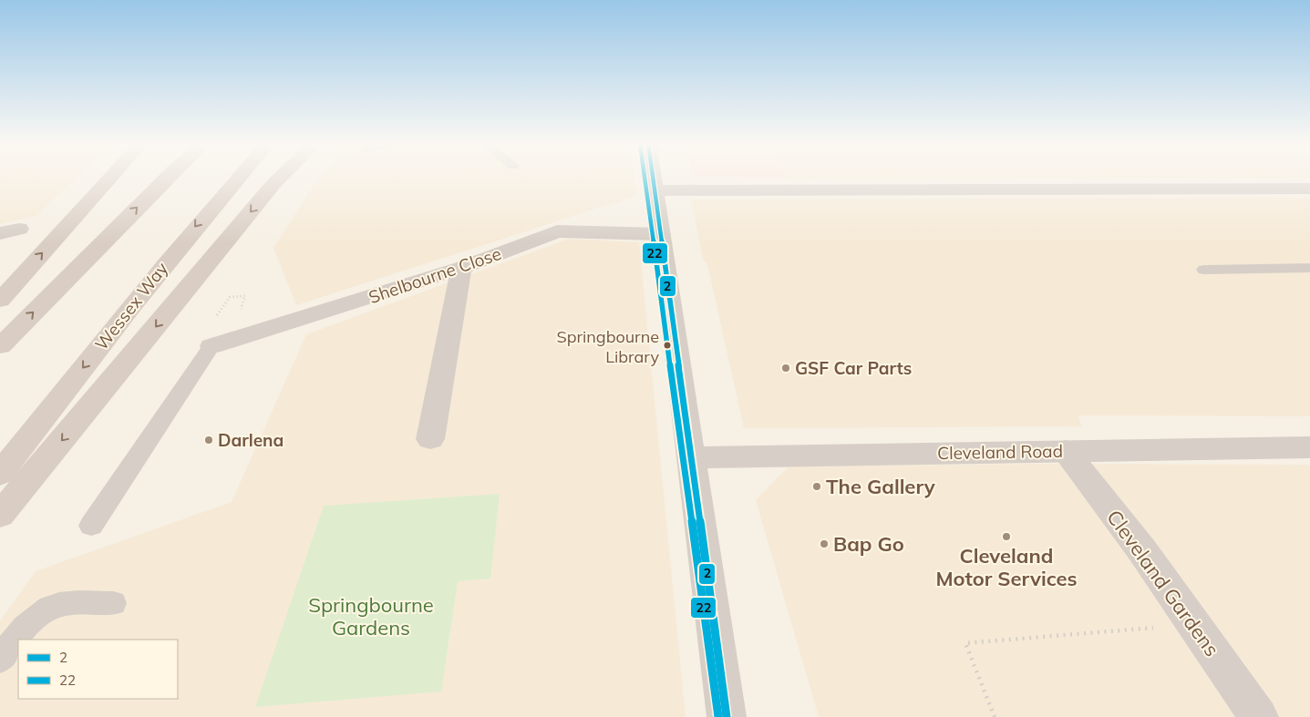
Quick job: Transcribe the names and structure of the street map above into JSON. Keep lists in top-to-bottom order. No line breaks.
{"streets":{"highway":["Wessex Way"],"street":["Shelbourne Close","Cleveland Road","Cleveland Gardens"]},"crossings":[["Cleveland Road","Cleveland Gardens"]],"parks":["Springbourne Gardens"],"places":["Springbourne Library","GSF Car Parts","Darlena","The Gallery","Cleveland Motor Services","Bap Go"],"lines":["transit line 2","transit line 22"],"legend":["2","22"]}
